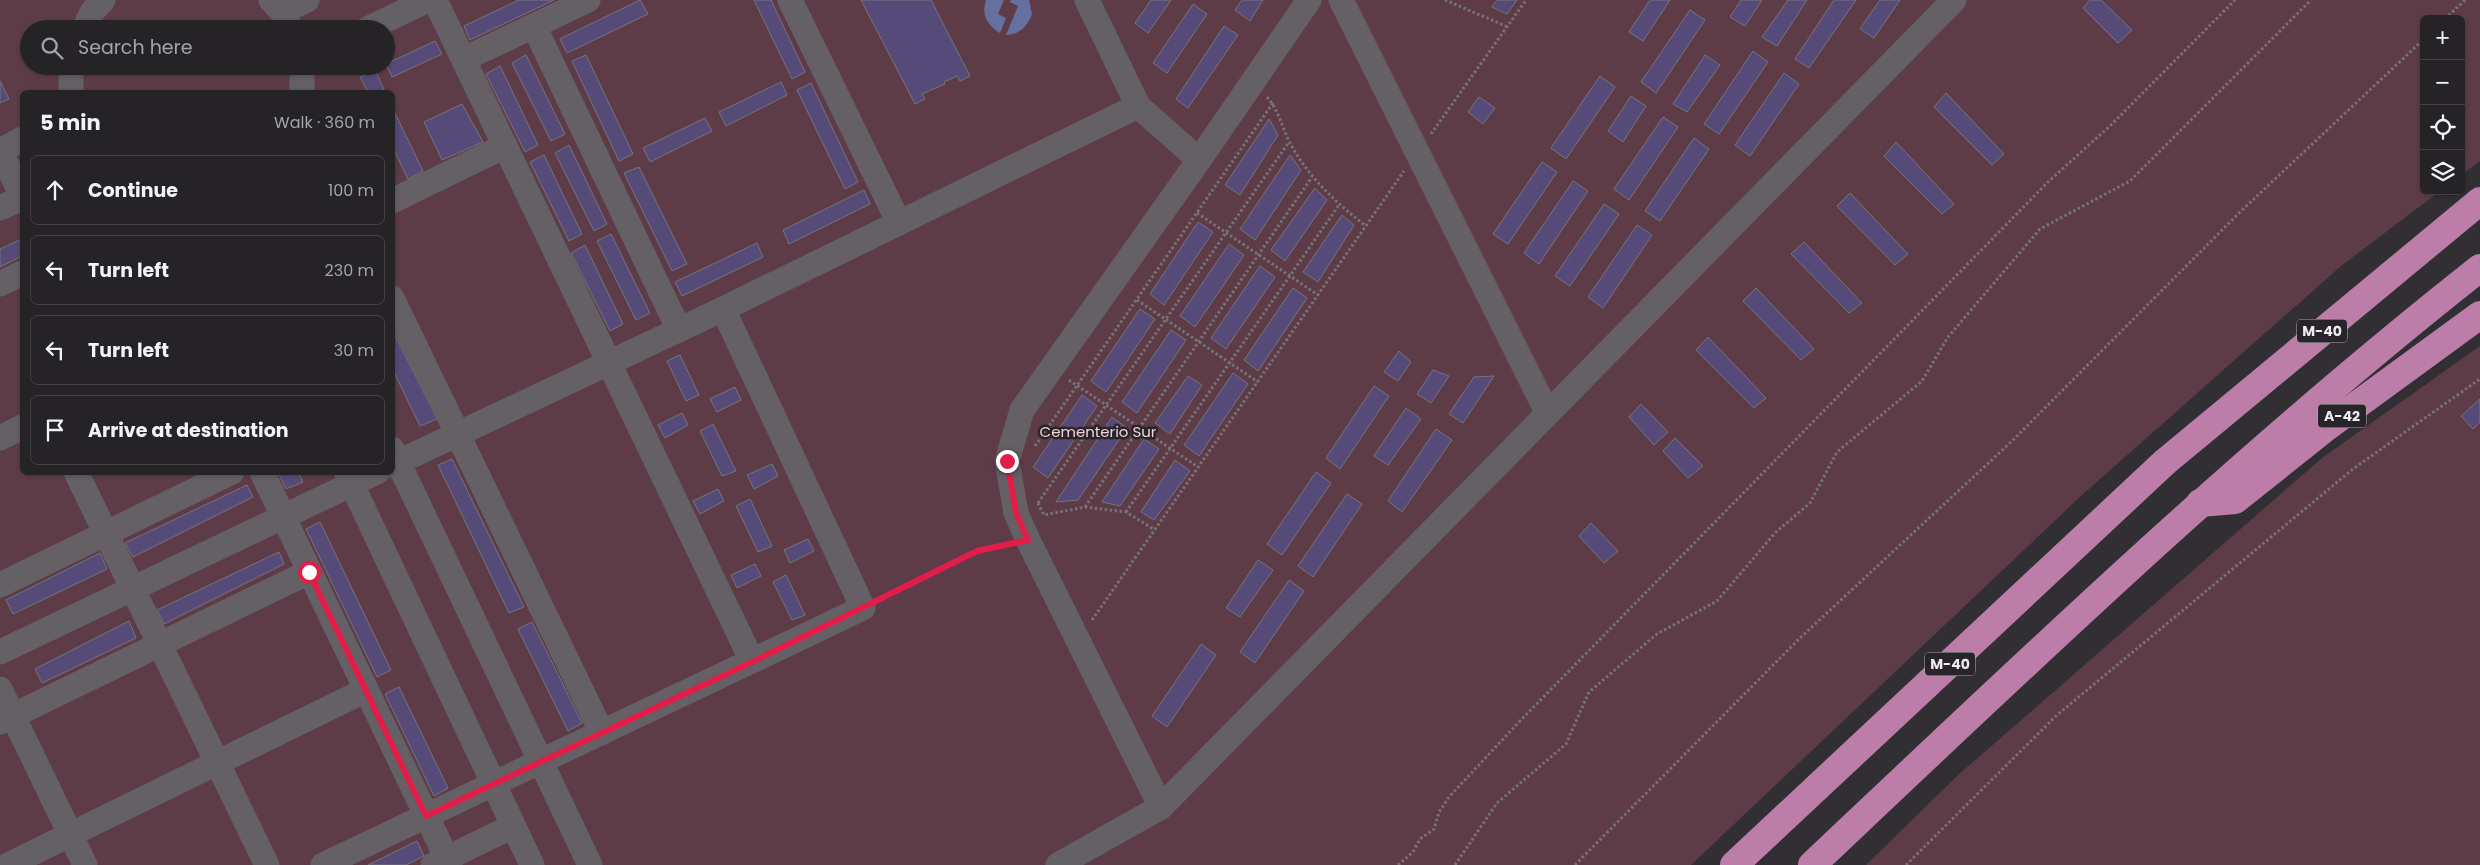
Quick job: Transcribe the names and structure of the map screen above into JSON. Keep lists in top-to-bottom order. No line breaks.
{"streets":{"highway":["M-40","A-42"]},"parks":["Cementerio Sur"],"page":{"map_buttons":["+","−"],"search":"Search here","heading":["5 min","Walk · 360 m"],"list":[["Continue","100 m"],["Turn left","230 m"],["Turn left","30 m"],"Arrive at destination"]}}
